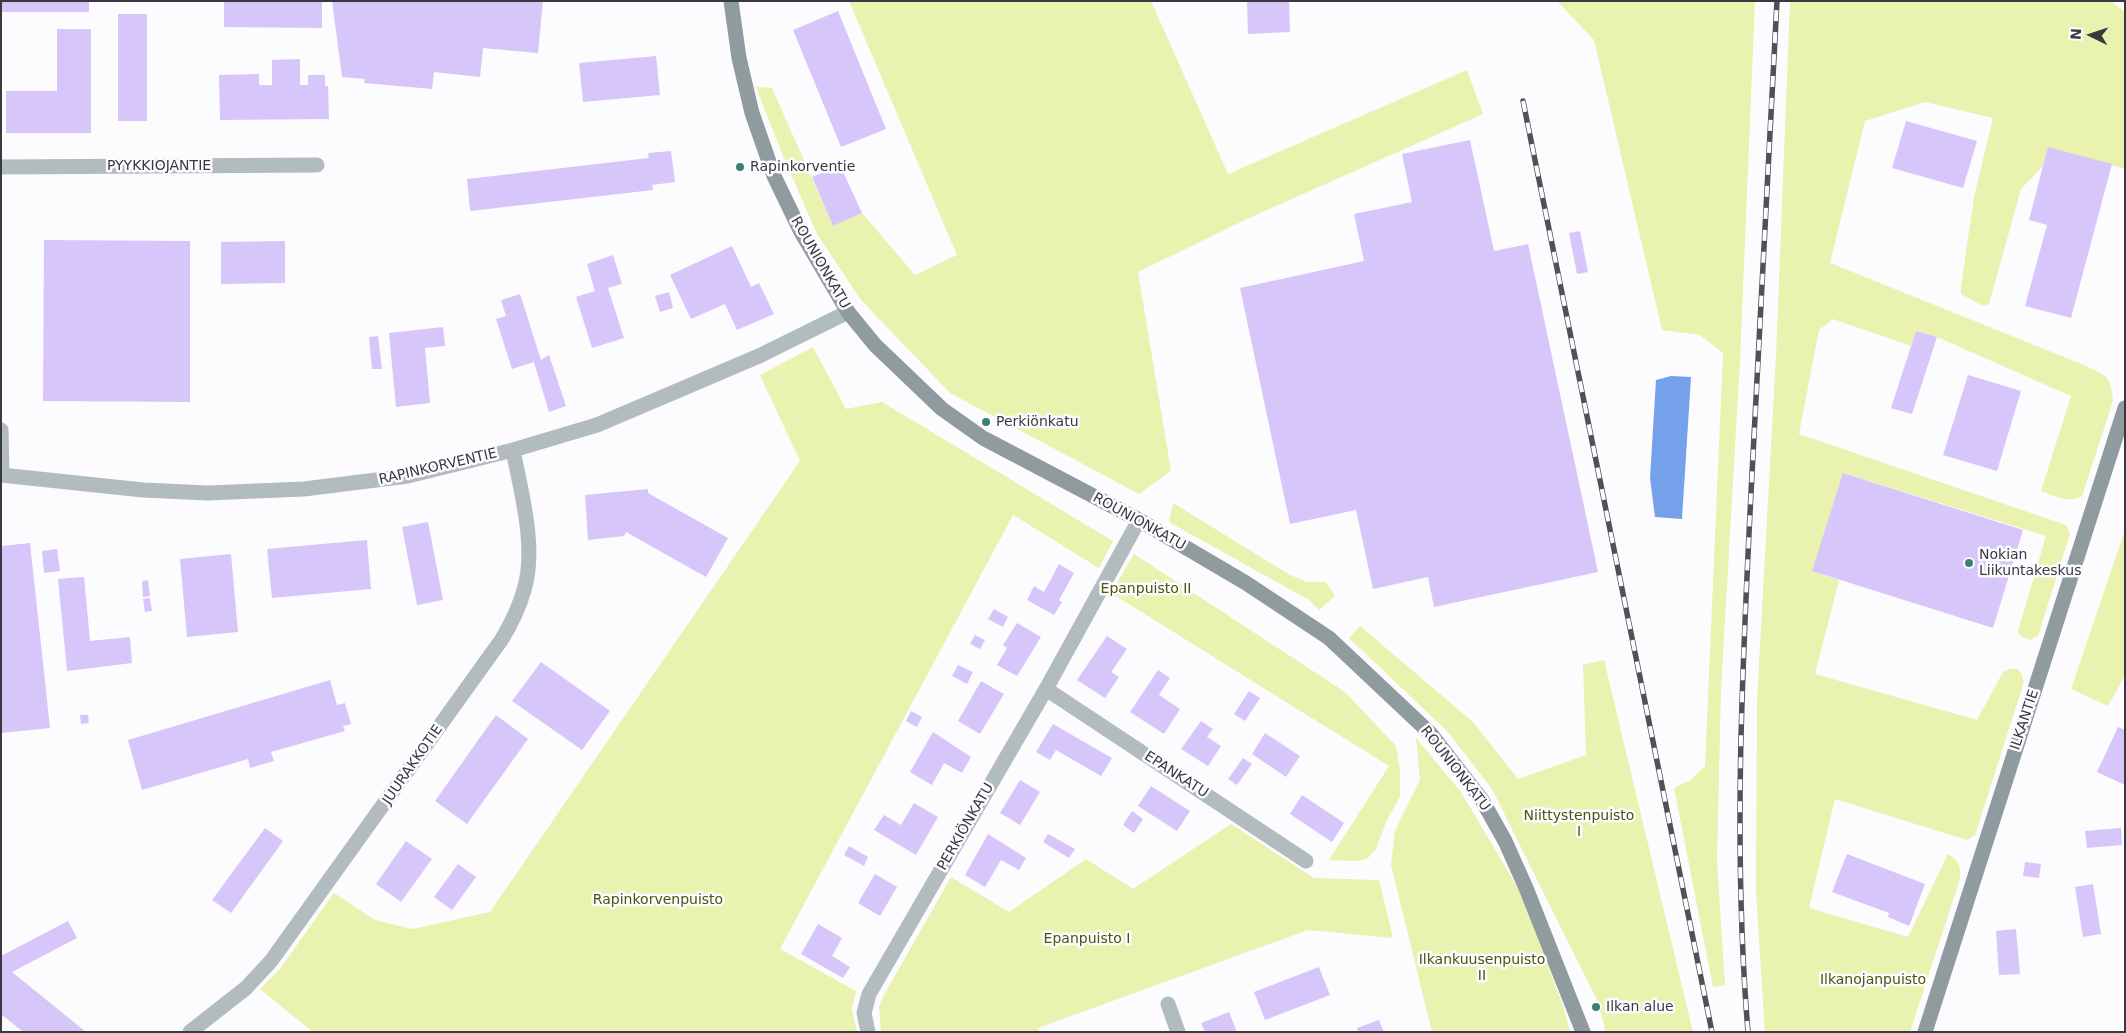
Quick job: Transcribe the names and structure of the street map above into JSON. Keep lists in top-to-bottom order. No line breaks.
{"streets":{"main road":["ROUNIONKATU","ILKANTIE"],"street":["PYYKKIOJANTIE","RAPINKORVENTIE","JUURAKKOTIE","EPANKATU","PERKIÖNKATU"]},"crossings":[["ROUNIONKATU","RAPINKORVENTIE"],["ROUNIONKATU","PERKIÖNKATU"],["RAPINKORVENTIE","JUURAKKOTIE"],["EPANKATU","PERKIÖNKATU"]],"parks":["Epanpuisto II","Niittystenpuisto I","Rapinkorvenpuisto","Epanpuisto I","Ilkankuusenpuisto II","Ilkanojanpuisto"],"places":["Rapinkorventie","Perkiönkatu","Nokian Liikuntakeskus","Ilkan alue"],"north":"left"}
